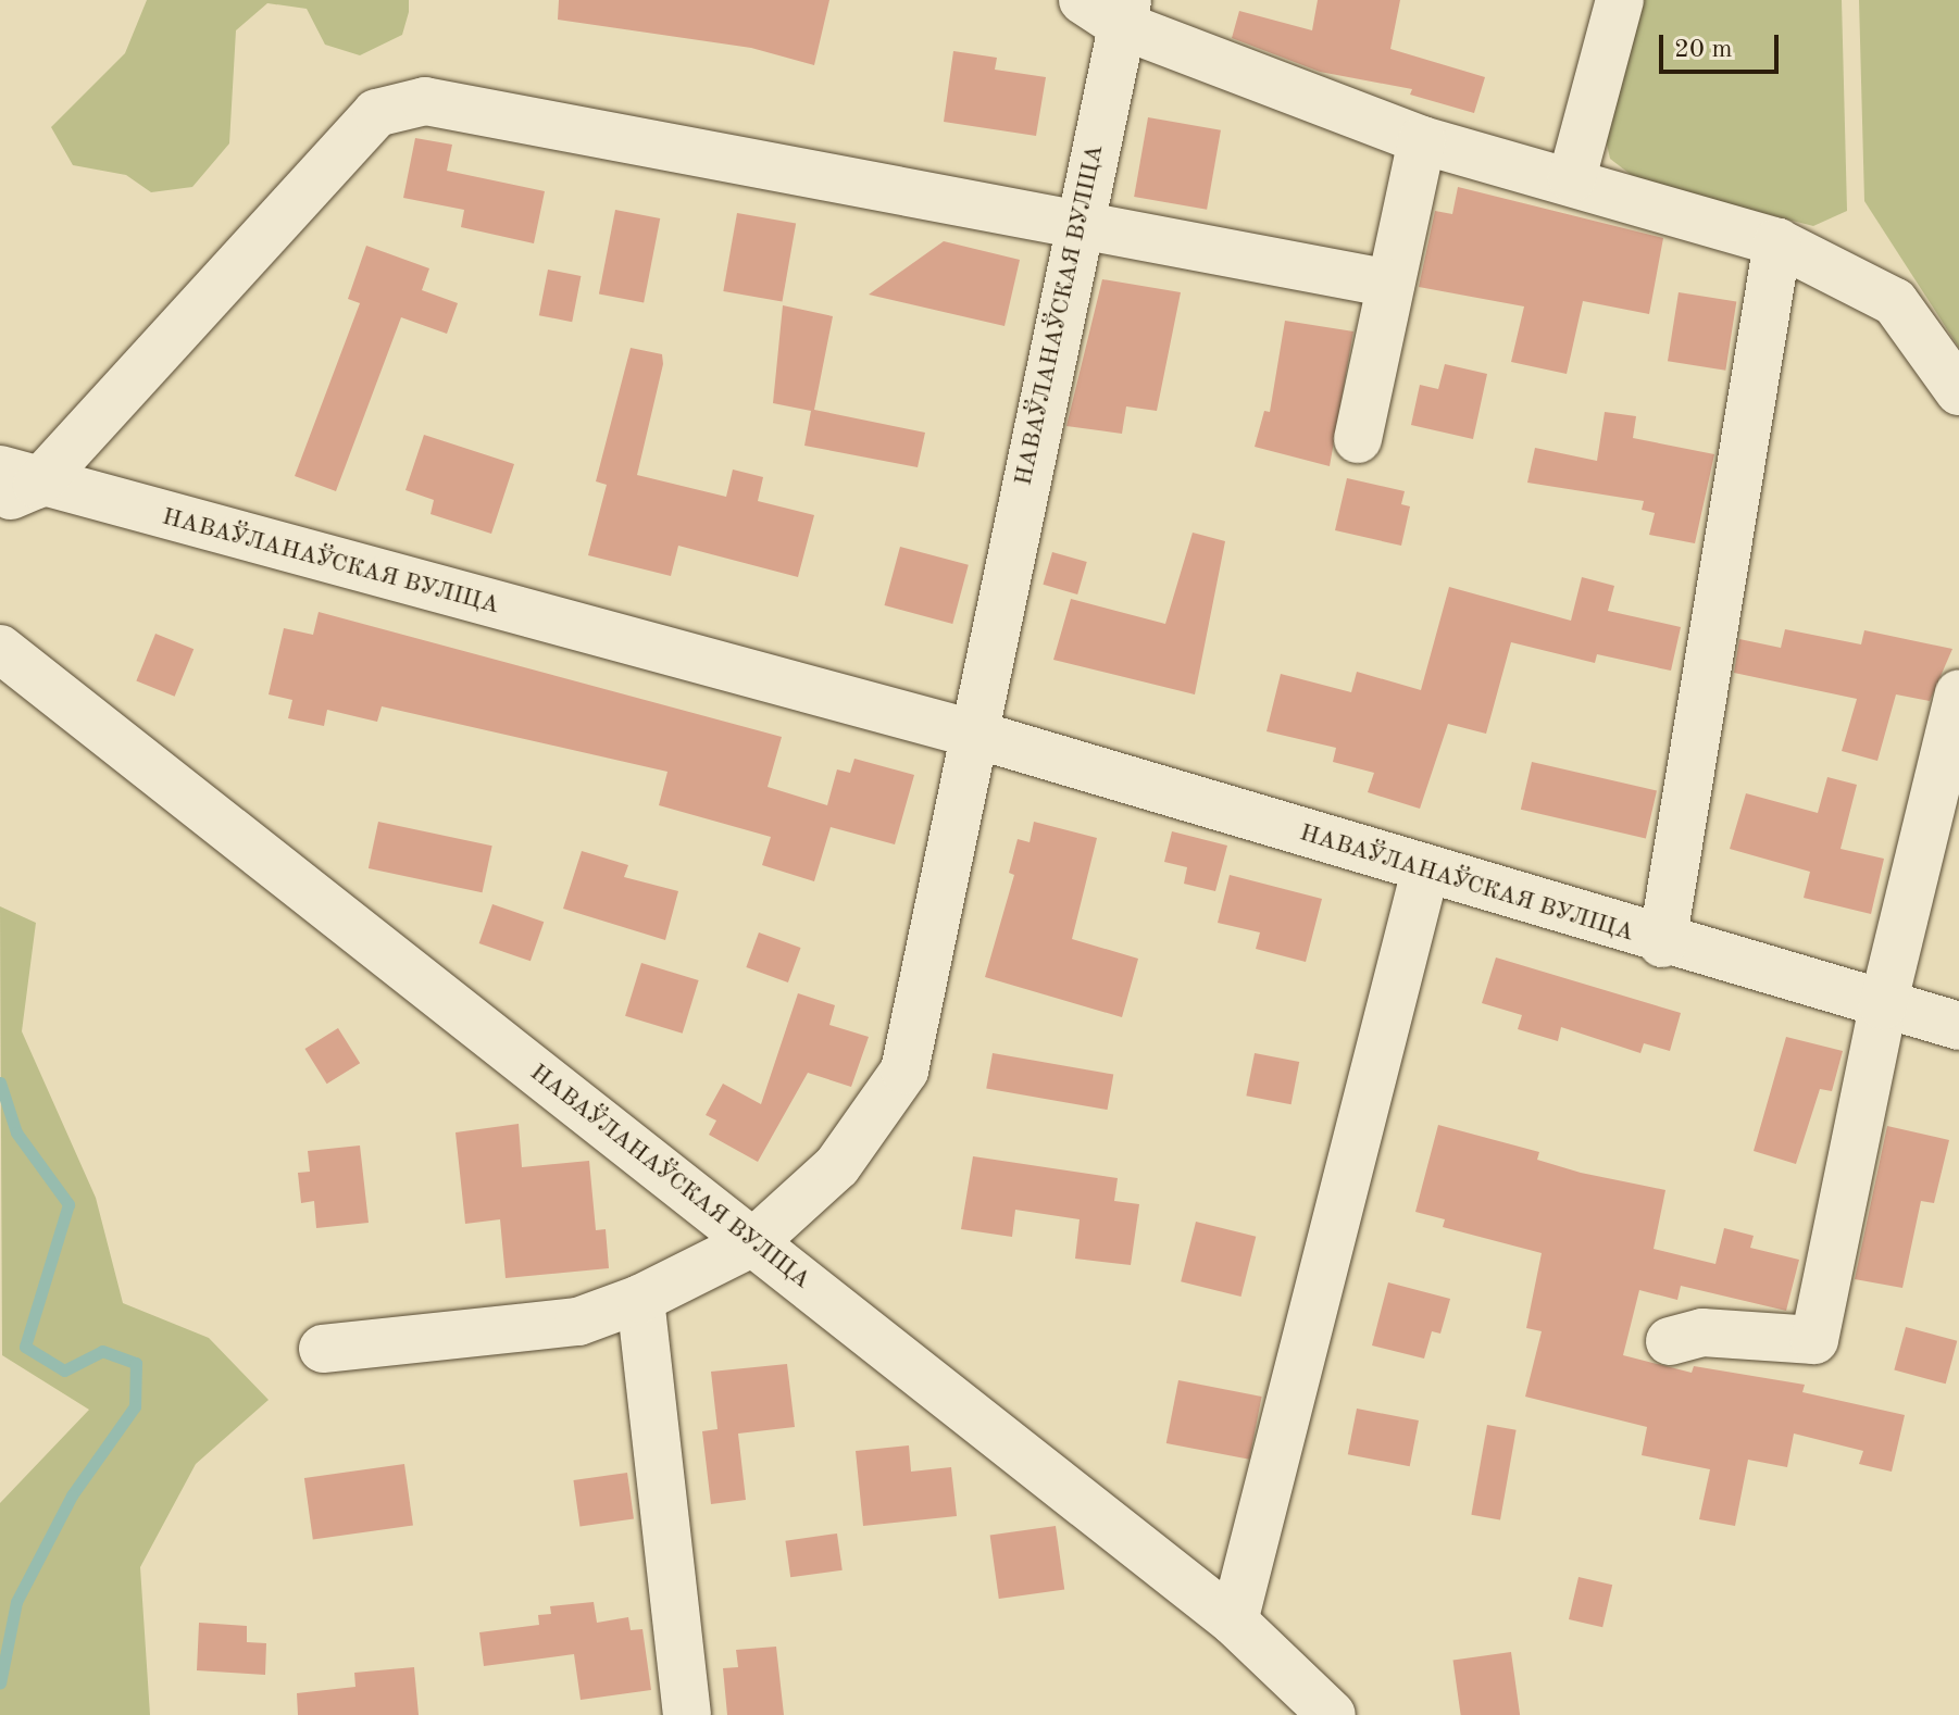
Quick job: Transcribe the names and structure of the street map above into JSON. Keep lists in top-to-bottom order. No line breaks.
{"streets":{"street":["НАВАЎЛАНАЎСКАЯ ВУЛІЦА"]},"scale_bar":"20 m"}
